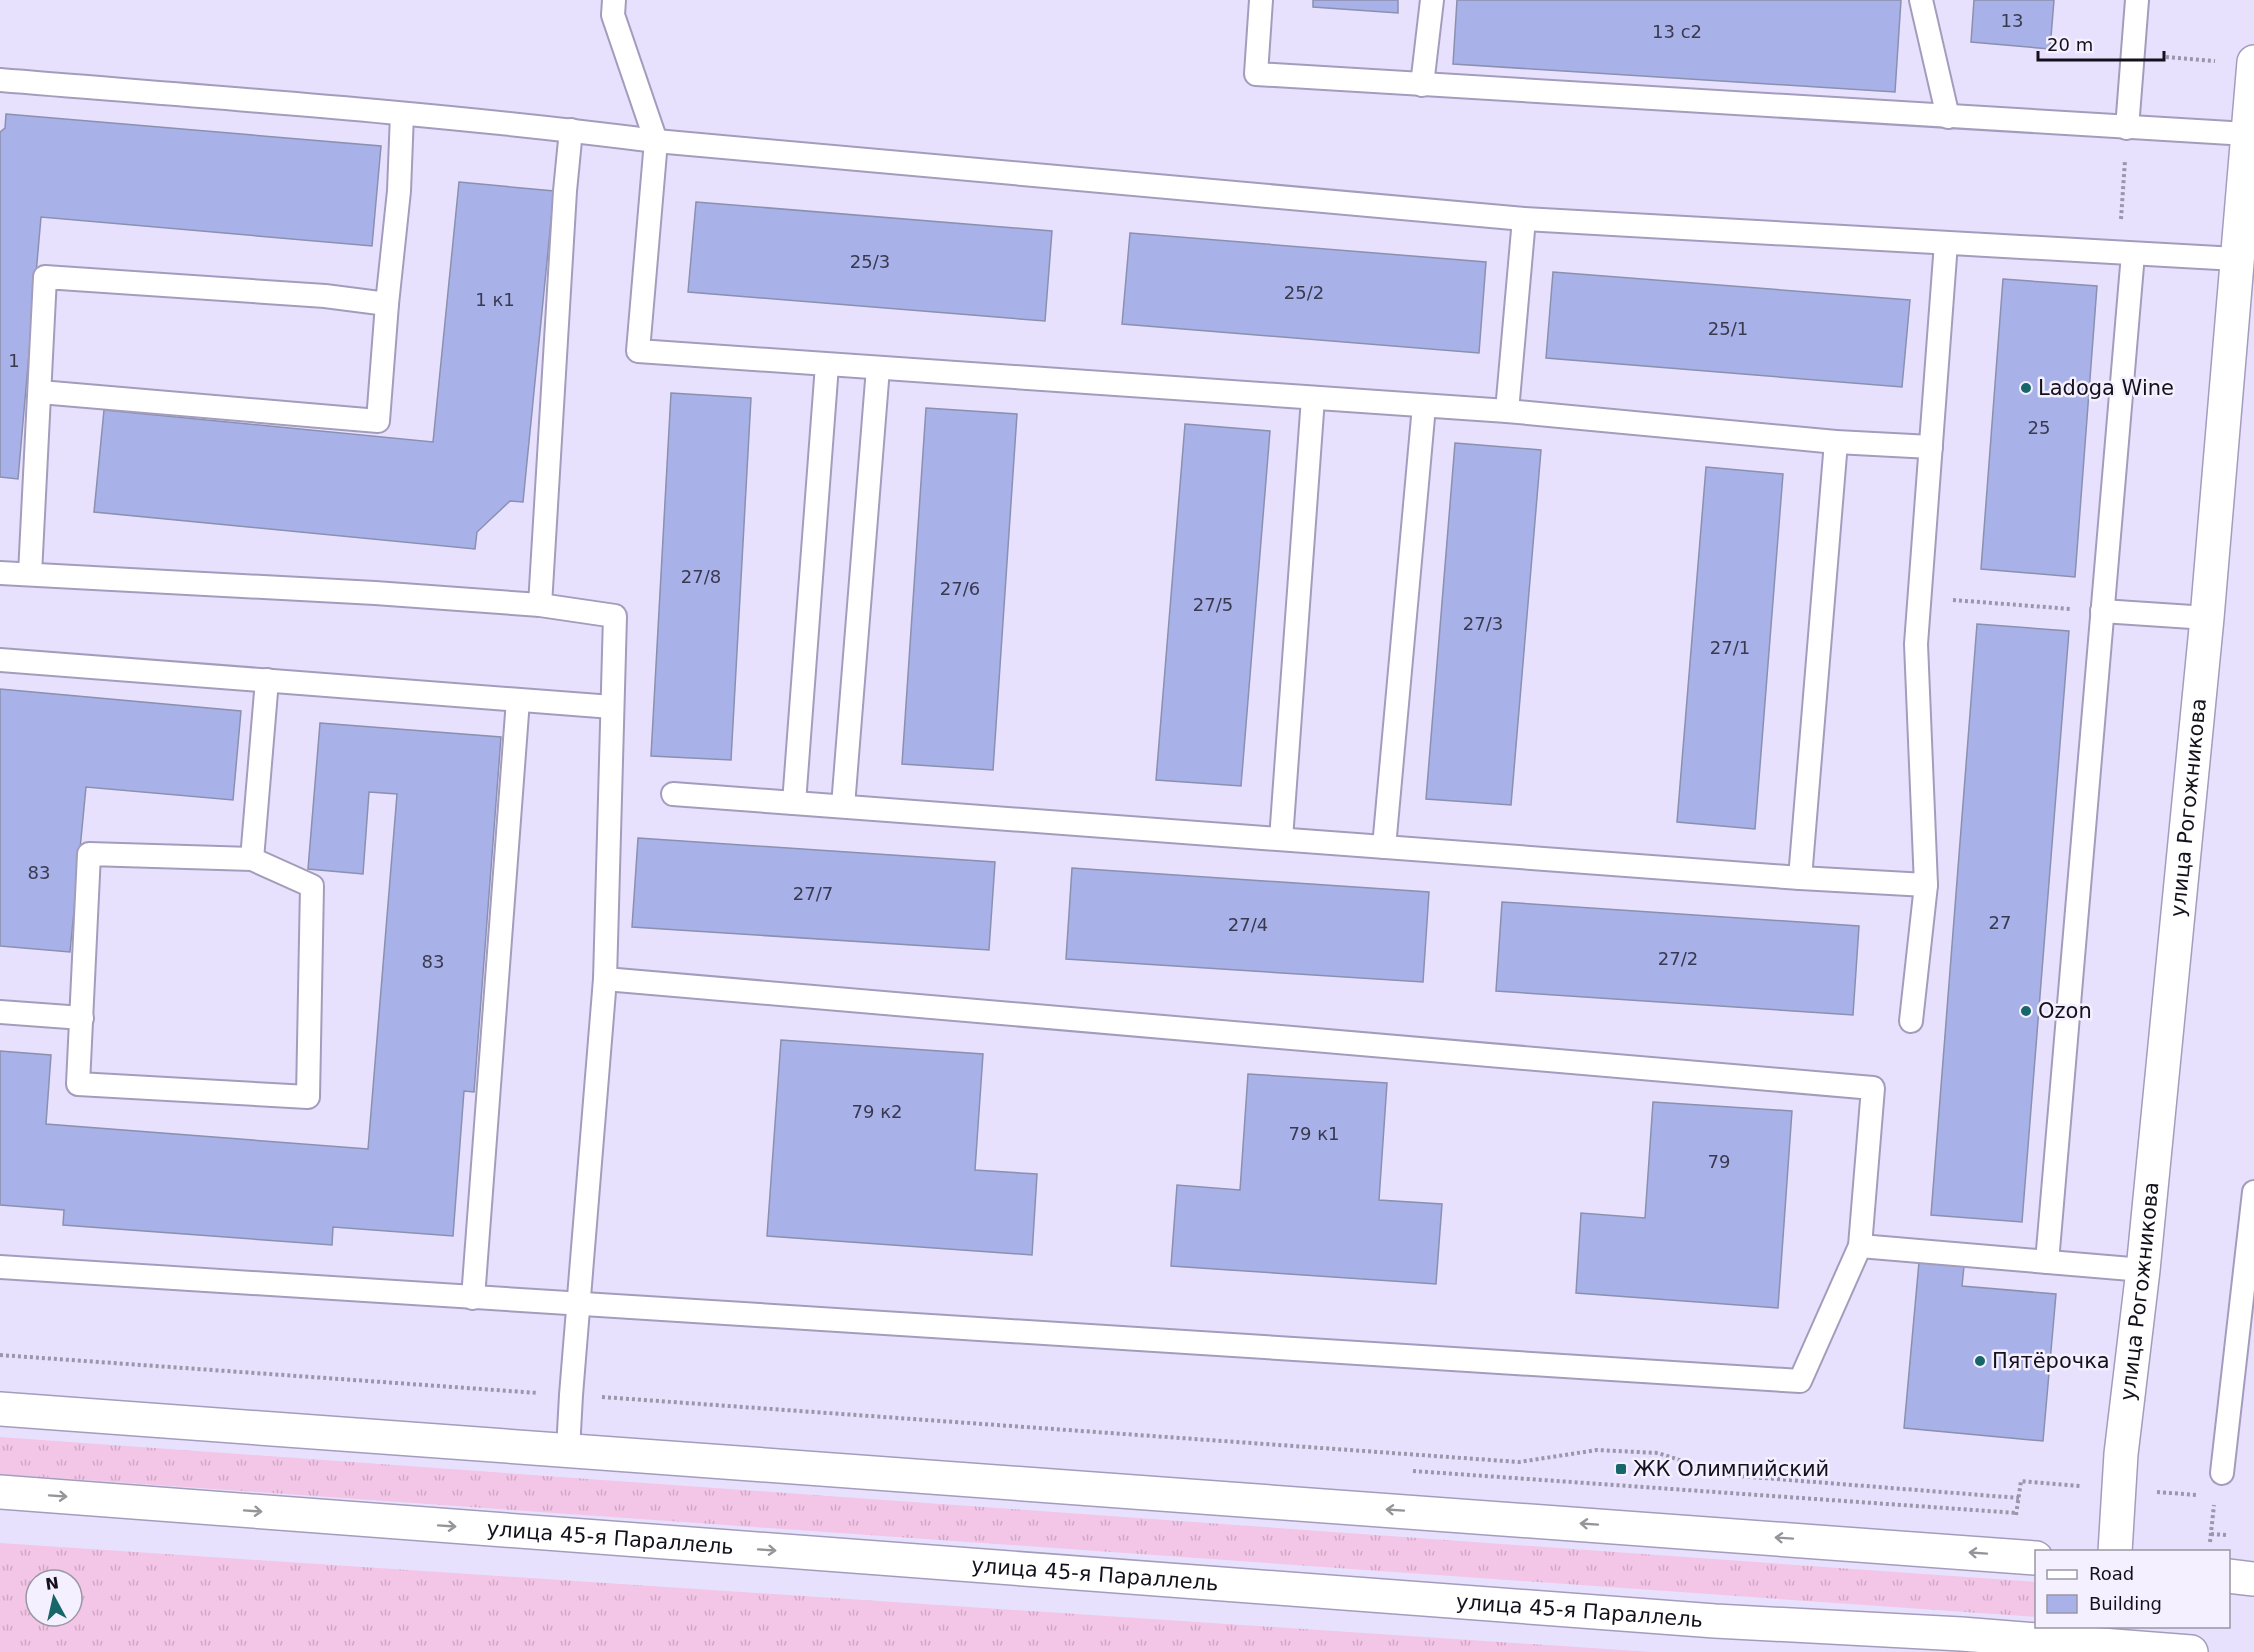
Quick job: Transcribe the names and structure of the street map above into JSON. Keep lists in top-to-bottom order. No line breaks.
{"streets":{"main road":["улица Рогожникова","улица 45-я Параллель"]},"places":{"other":["Ladoga Wine","Ozon","Пятёрочка"],"transit":["ЖК Олимпийский"]},"house_numbers":["13","13 с2","25/3","25/2","1 к1","25/1","1","25","27/8","27/6","27/5","27/3","27/1","83","27/7","27","27/4","27/2","83","79 к2","79 к1","79"],"legend":["Road","Building"],"scale_bar":"20 m","north":"top"}
